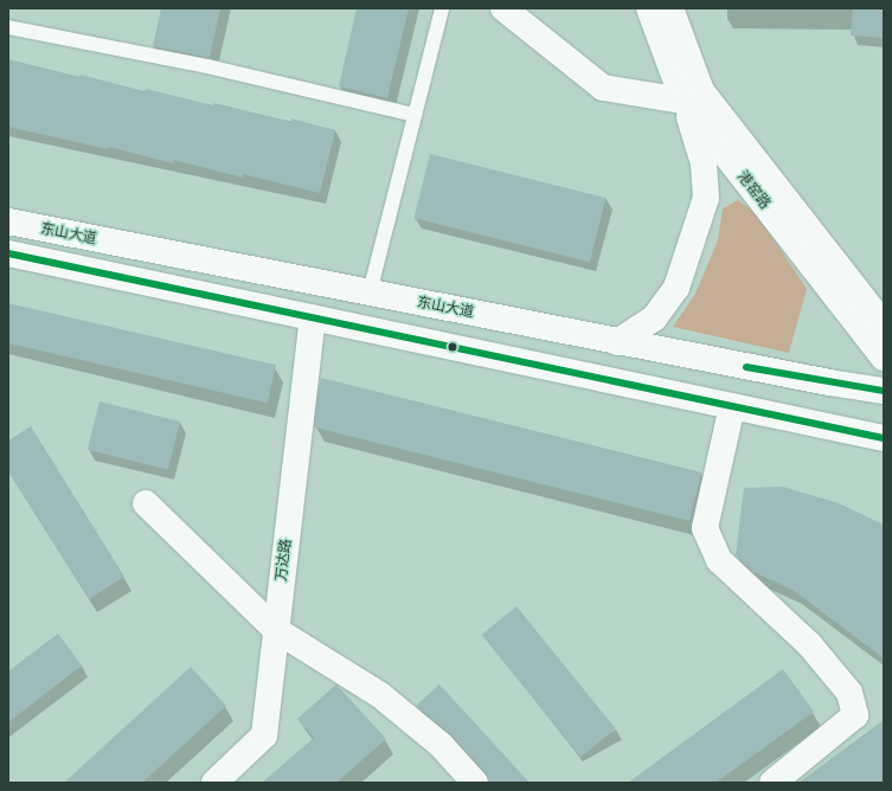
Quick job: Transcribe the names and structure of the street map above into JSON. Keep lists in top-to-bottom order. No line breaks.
{"streets":{"main road":["港窑路","东山大道","万达路"]}}
